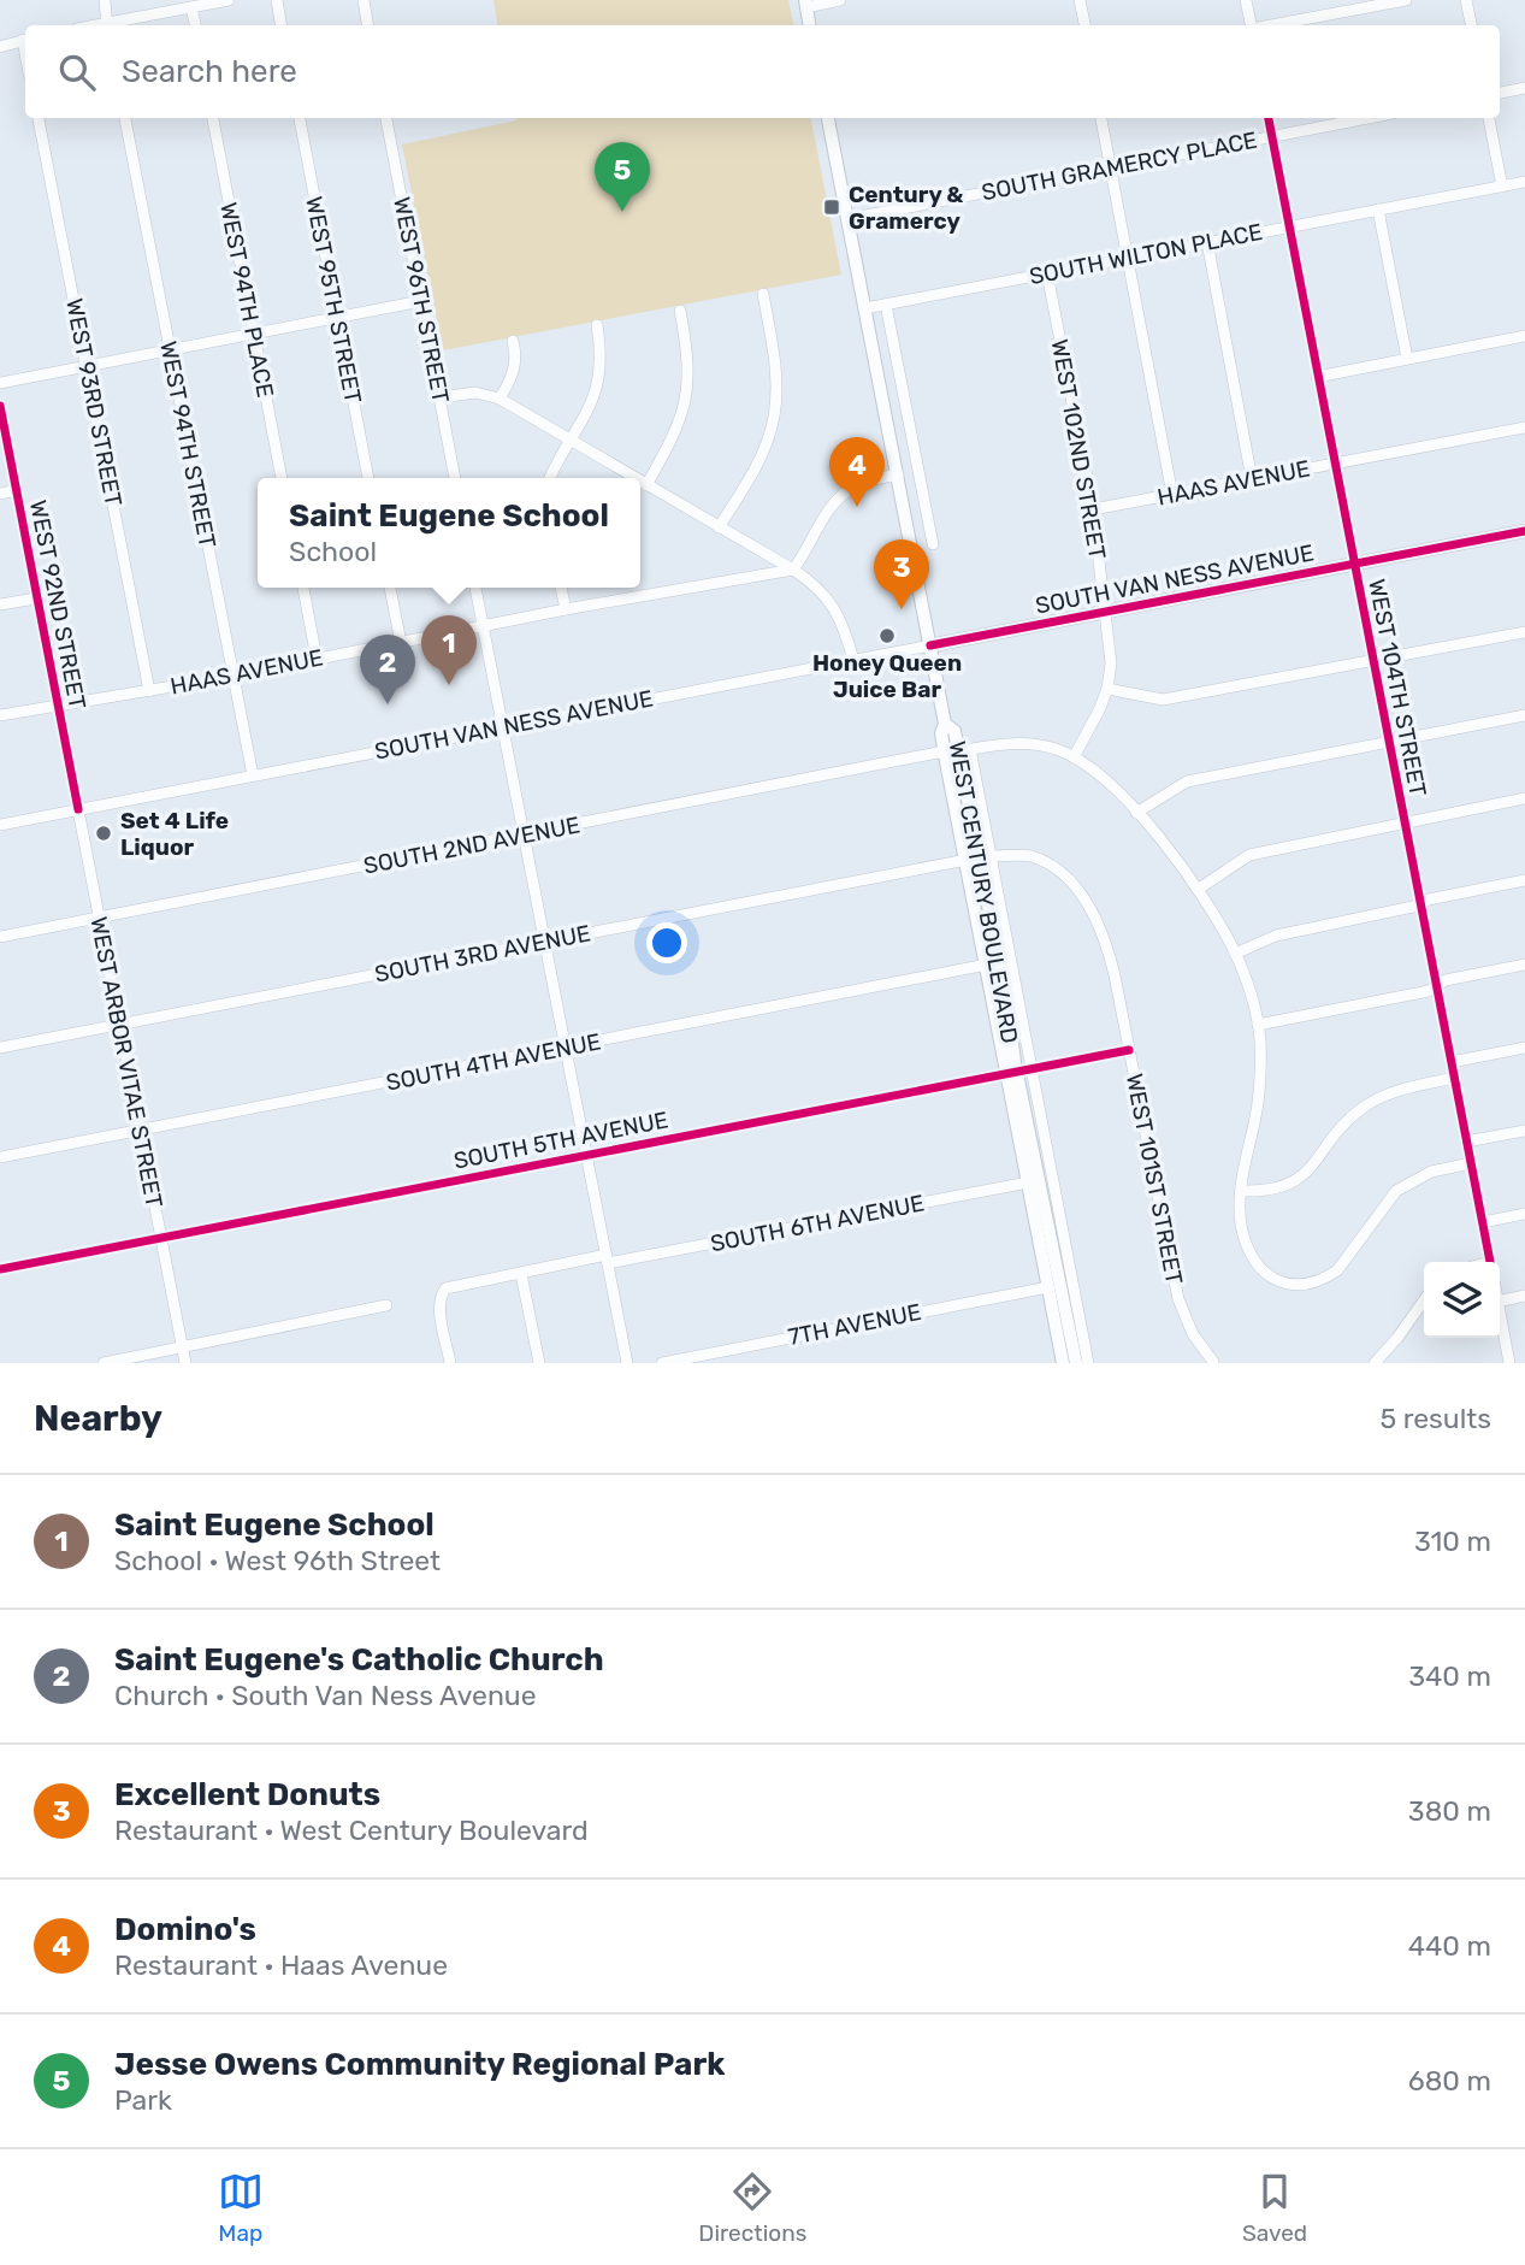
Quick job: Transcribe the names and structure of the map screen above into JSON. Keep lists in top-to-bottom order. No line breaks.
{"streets":{"main road":["SOUTH VAN NESS AVENUE","WEST CENTURY BOULEVARD"],"street":["SOUTH GRAMERCY PLACE","SOUTH WILTON PLACE","WEST 94TH PLACE","WEST 95TH STREET","WEST 96TH STREET","WEST 93RD STREET","WEST 94TH STREET","WEST 102ND STREET","HAAS AVENUE","WEST 92ND STREET","WEST 104TH STREET","SOUTH 2ND AVENUE","SOUTH 3RD AVENUE","WEST ARBOR VITAE STREET","SOUTH 4TH AVENUE","SOUTH 5TH AVENUE","WEST 101ST STREET","SOUTH 6TH AVENUE","7TH AVENUE"]},"crossings":[["SOUTH GRAMERCY PLACE","WEST 104TH STREET"],["SOUTH GRAMERCY PLACE","WEST CENTURY BOULEVARD"],["SOUTH WILTON PLACE","WEST 102ND STREET"],["SOUTH WILTON PLACE","WEST 104TH STREET"],["SOUTH WILTON PLACE","WEST CENTURY BOULEVARD"],["WEST 93RD STREET","HAAS AVENUE"],["WEST 94TH STREET","HAAS AVENUE"],["WEST 94TH STREET","SOUTH VAN NESS AVENUE"],["WEST 102ND STREET","HAAS AVENUE"],["WEST 102ND STREET","SOUTH VAN NESS AVENUE"],["WEST 102ND STREET","SOUTH 2ND AVENUE"],["HAAS AVENUE","WEST 92ND STREET"],["HAAS AVENUE","WEST 104TH STREET"],["SOUTH VAN NESS AVENUE","WEST 92ND STREET"],["SOUTH VAN NESS AVENUE","WEST 104TH STREET"],["SOUTH VAN NESS AVENUE","WEST CENTURY BOULEVARD"],["SOUTH VAN NESS AVENUE","WEST ARBOR VITAE STREET"],["WEST 92ND STREET","WEST ARBOR VITAE STREET"],["SOUTH 2ND AVENUE","WEST CENTURY BOULEVARD"],["SOUTH 2ND AVENUE","WEST ARBOR VITAE STREET"],["WEST CENTURY BOULEVARD","SOUTH 3RD AVENUE"],["WEST CENTURY BOULEVARD","SOUTH 4TH AVENUE"],["WEST CENTURY BOULEVARD","SOUTH 5TH AVENUE"],["WEST CENTURY BOULEVARD","WEST 101ST STREET"],["WEST CENTURY BOULEVARD","SOUTH 6TH AVENUE"],["WEST CENTURY BOULEVARD","7TH AVENUE"],["SOUTH 3RD AVENUE","WEST ARBOR VITAE STREET"],["WEST ARBOR VITAE STREET","SOUTH 4TH AVENUE"],["WEST ARBOR VITAE STREET","SOUTH 5TH AVENUE"],["SOUTH 5TH AVENUE","WEST 101ST STREET"]],"places":{"transit":["Century & Gramercy"],"other":["Honey Queen Juice Bar","Set 4 Life Liquor"]},"page":{"search":"Search here","pins":["5","4","3","1","2"],"popup":["Saint Eugene School","School"],"heading":["Nearby","5 results"],"list":[{"mark":"1","name":"Saint Eugene School","note":"School · West 96th Street","value":"310 m"},{"mark":"2","name":"Saint Eugene's Catholic Church","note":"Church · South Van Ness Avenue","value":"340 m"},{"mark":"3","name":"Excellent Donuts","note":"Restaurant · West Century Boulevard","value":"380 m"},{"mark":"4","name":"Domino's","note":"Restaurant · Haas Avenue","value":"440 m"},{"mark":"5","name":"Jesse Owens Community Regional Park","note":"Park","value":"680 m"}],"nav":["Map","Directions","Saved"]}}
